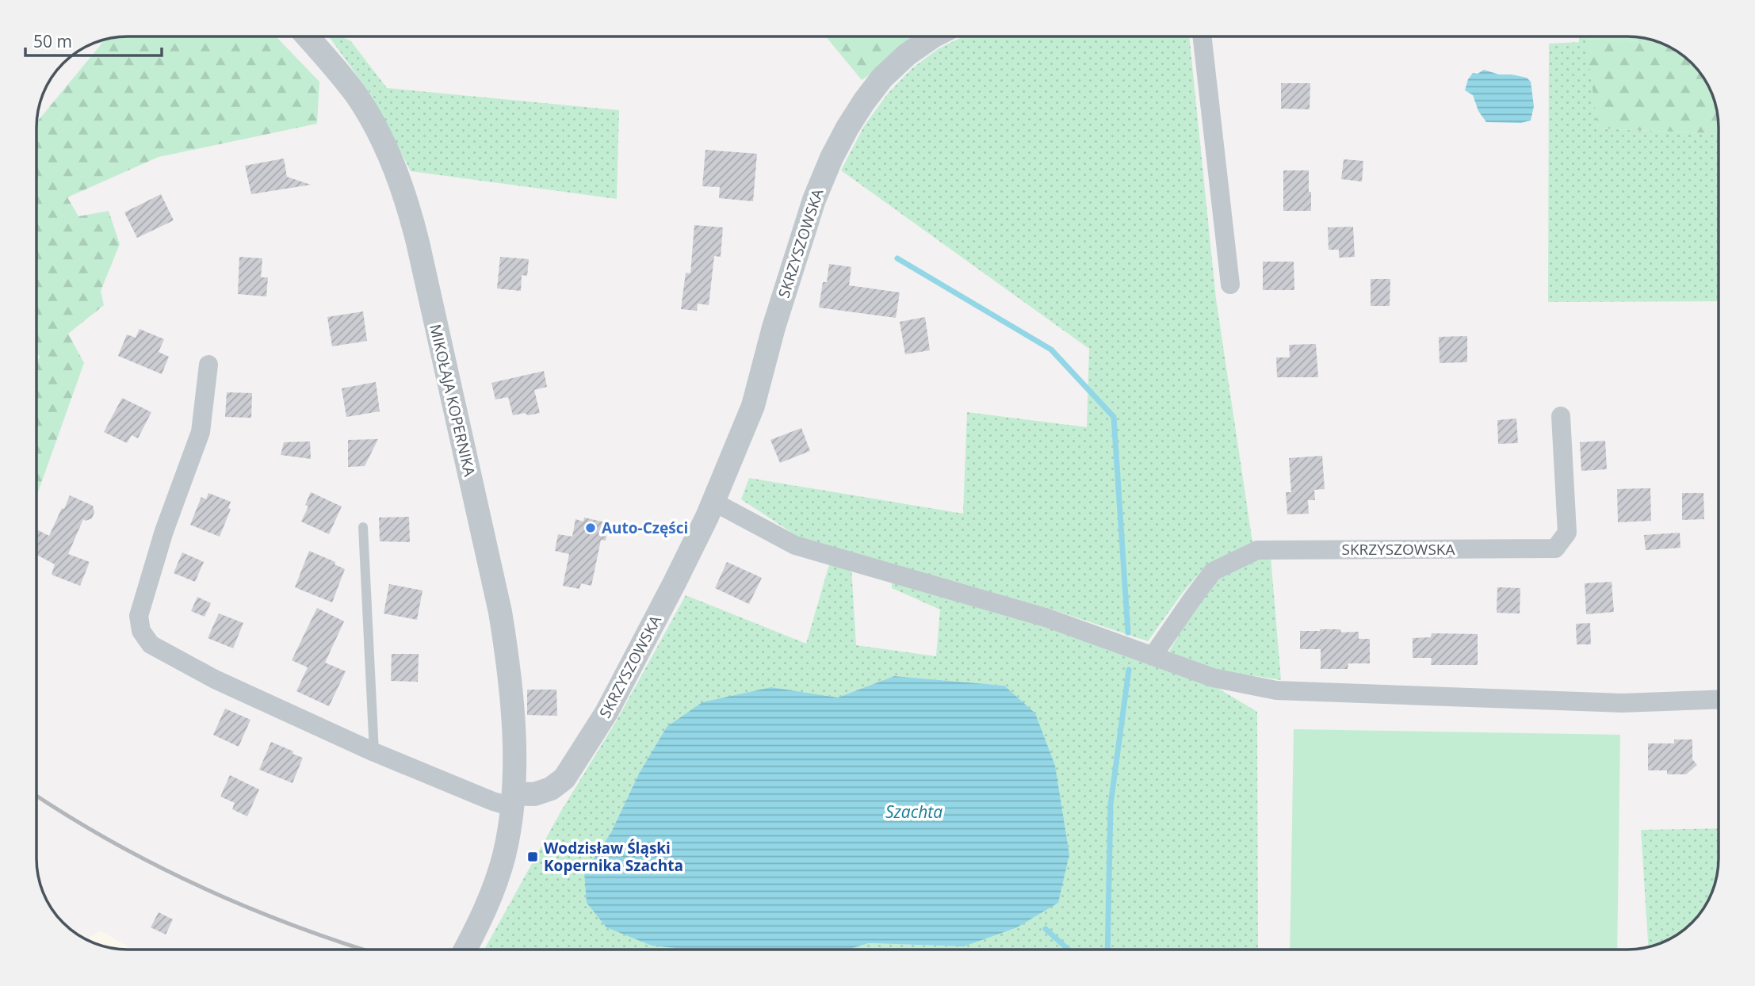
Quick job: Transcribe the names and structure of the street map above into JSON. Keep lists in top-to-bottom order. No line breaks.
{"streets":{"street":["SKRZYSZOWSKA","MIKOŁAJA KOPERNIKA"]},"crossings":[["SKRZYSZOWSKA","MIKOŁAJA KOPERNIKA"]],"water":["Szachta"],"places":{"other":["Auto-Części"],"transit":["Wodzisław Śląski Kopernika Szachta"]},"scale_bar":"50 m"}
